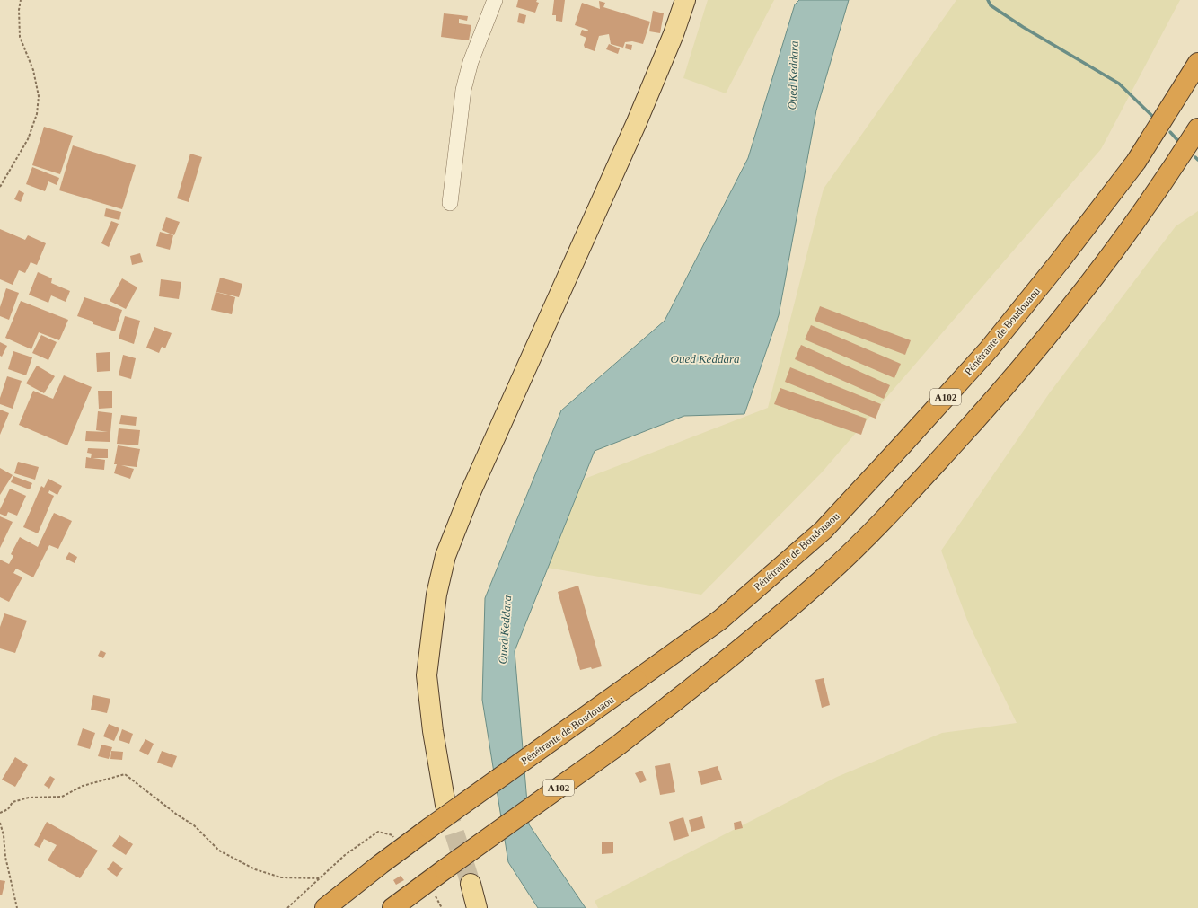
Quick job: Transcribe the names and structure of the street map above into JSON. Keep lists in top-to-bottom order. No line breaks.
{"streets":{"highway":["Pénétrante de Boudouaou","A102"]},"water":["Oued Keddara"]}
